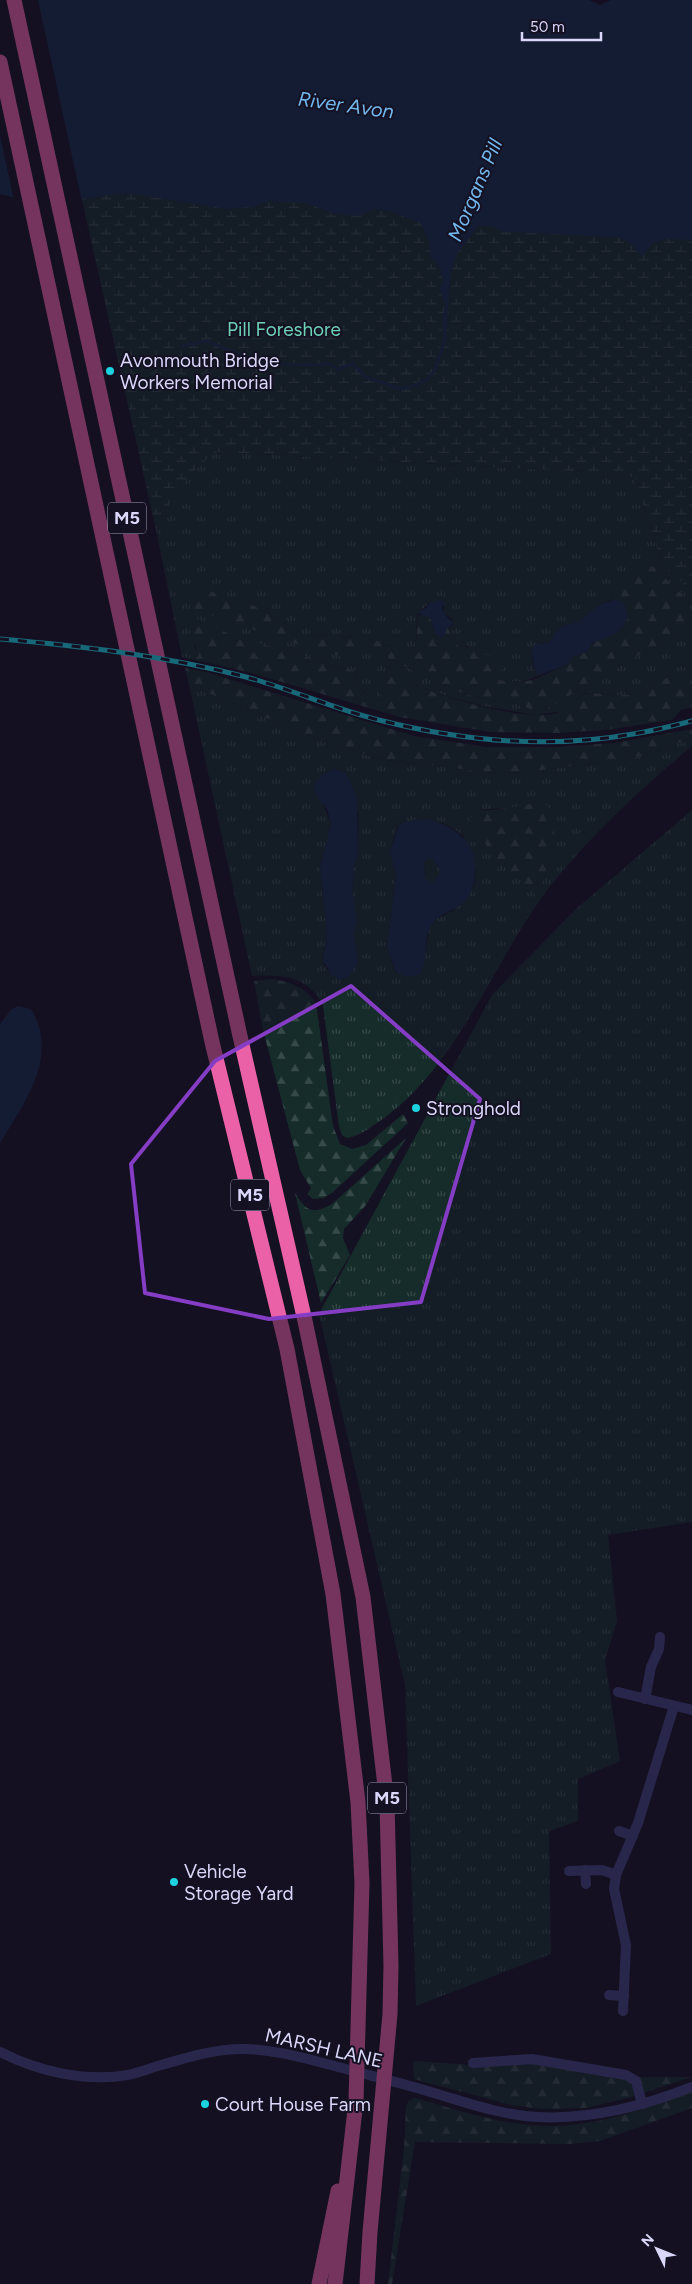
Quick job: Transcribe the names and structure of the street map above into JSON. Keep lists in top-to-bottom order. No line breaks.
{"streets":{"highway":["M5"],"street":["MARSH LANE"]},"water":["River Avon","Morgans Pill"],"parks":["Pill Foreshore"],"places":["Avonmouth Bridge Workers Memorial","Stronghold","Vehicle Storage Yard","Court House Farm"],"scale_bar":"50 m","north":"top left"}
